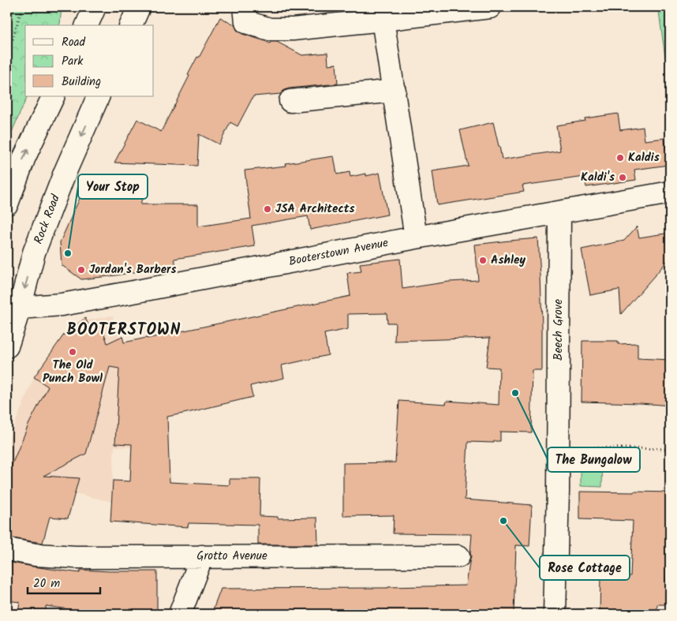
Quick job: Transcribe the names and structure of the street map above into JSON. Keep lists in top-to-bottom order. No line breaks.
{"streets":{"street":["Rock Road","Booterstown Avenue","Beech Grove","Grotto Avenue"]},"crossings":[["Rock Road","Booterstown Avenue"],["Booterstown Avenue","Beech Grove"]],"districts":["BOOTERSTOWN"],"places":["Kaldis","Kaldi's","JSA Architects","Your Stop","Ashley","Jordan's Barbers","The Old Punch Bowl","The Bungalow","Rose Cottage"],"legend":["Road","Park","Building"],"scale_bar":"20 m"}
